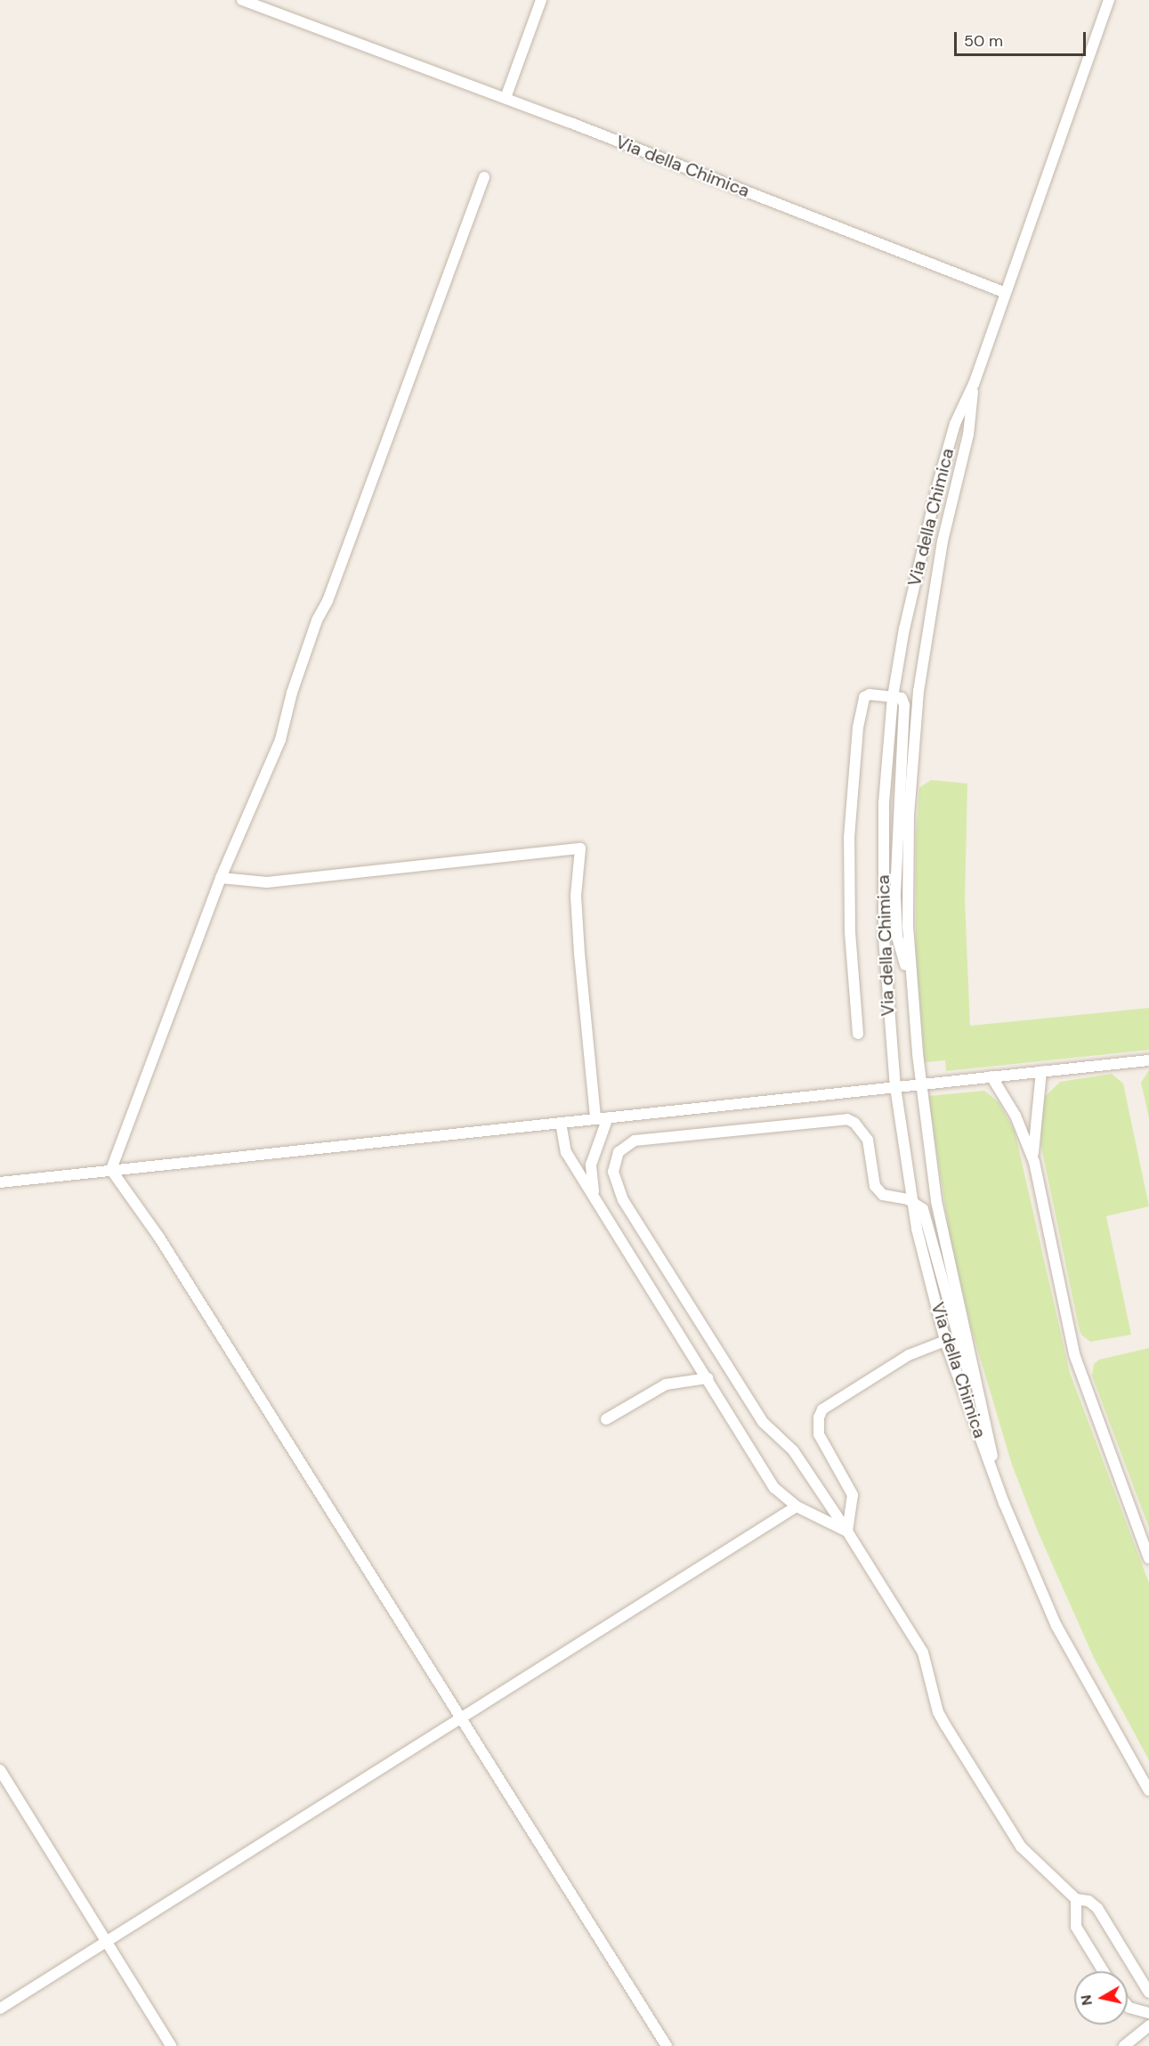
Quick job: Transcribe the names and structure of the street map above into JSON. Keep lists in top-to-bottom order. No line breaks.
{"streets":{"lane":["Via della Chimica"]},"scale_bar":"50 m","north":"left"}
